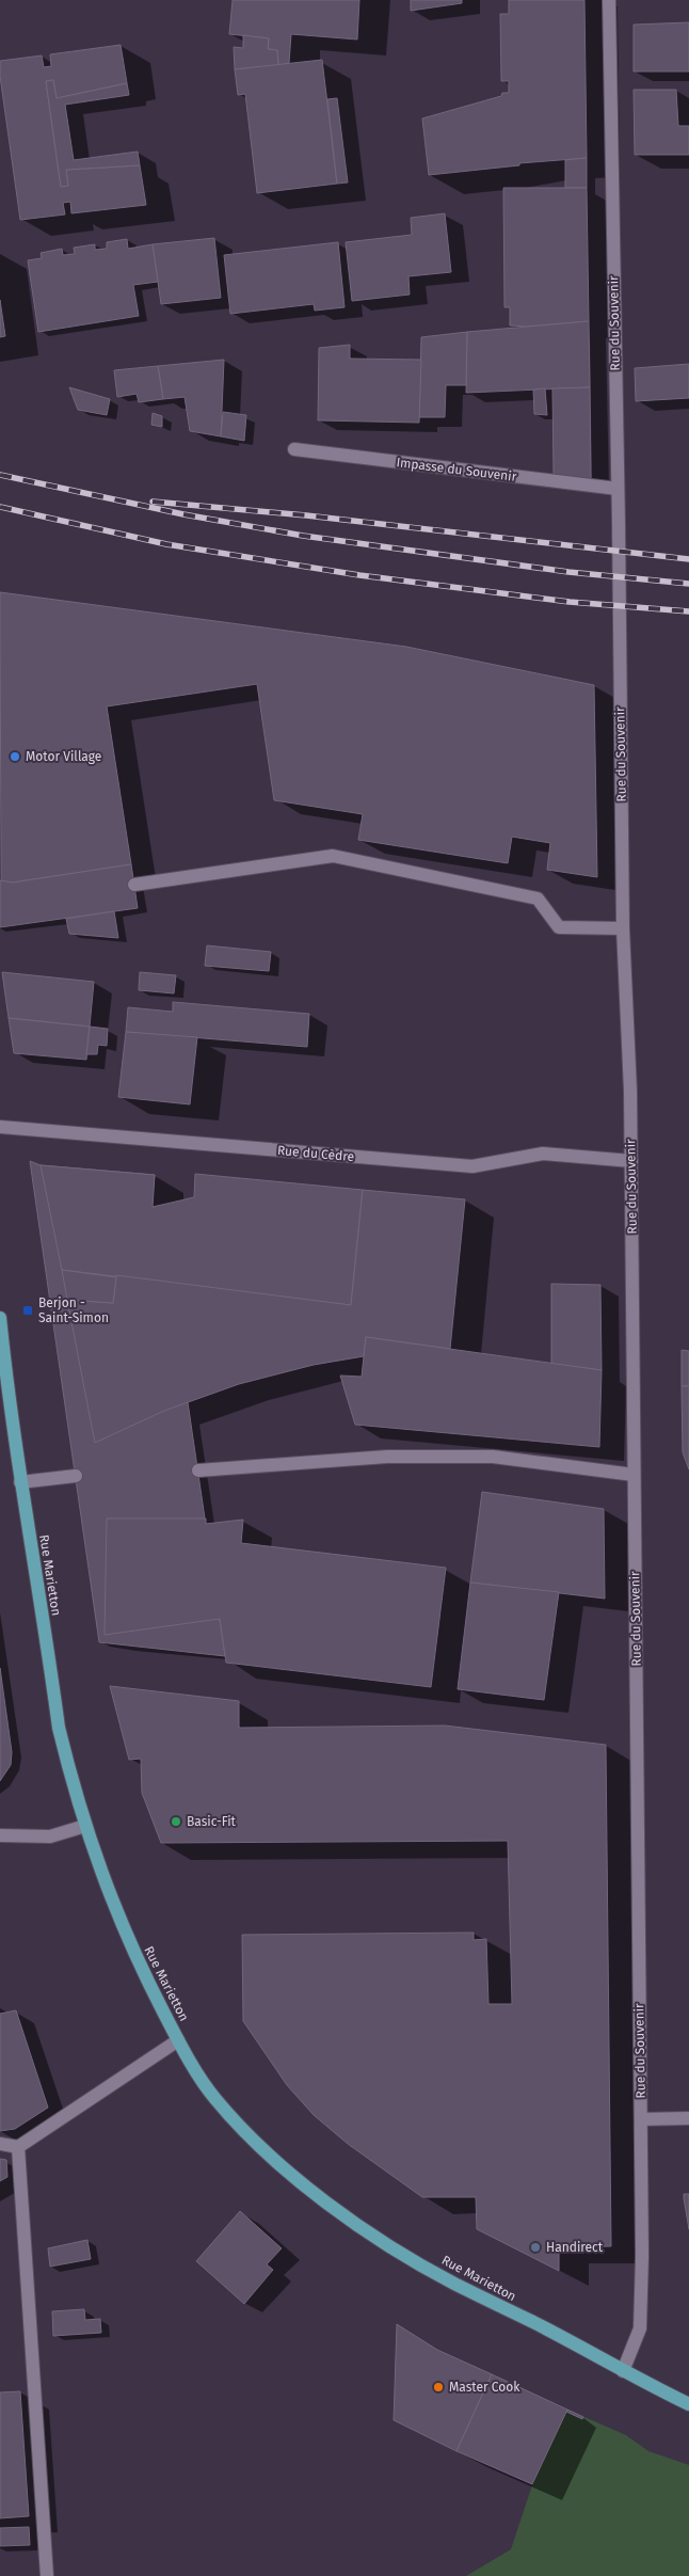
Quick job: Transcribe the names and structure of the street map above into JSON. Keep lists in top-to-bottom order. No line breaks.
{"streets":{"main road":["Rue Marietton"],"street":["Rue du Souvenir","Impasse du Souvenir","Rue du Cèdre"]},"crossings":[["Rue du Souvenir","Impasse du Souvenir"],["Rue du Souvenir","Rue du Cèdre"],["Rue du Souvenir","Rue Marietton"]],"places":{"other":["Motor Village","Basic-Fit","Handirect","Master Cook"],"transit":["Berjon - Saint-Simon"]}}
